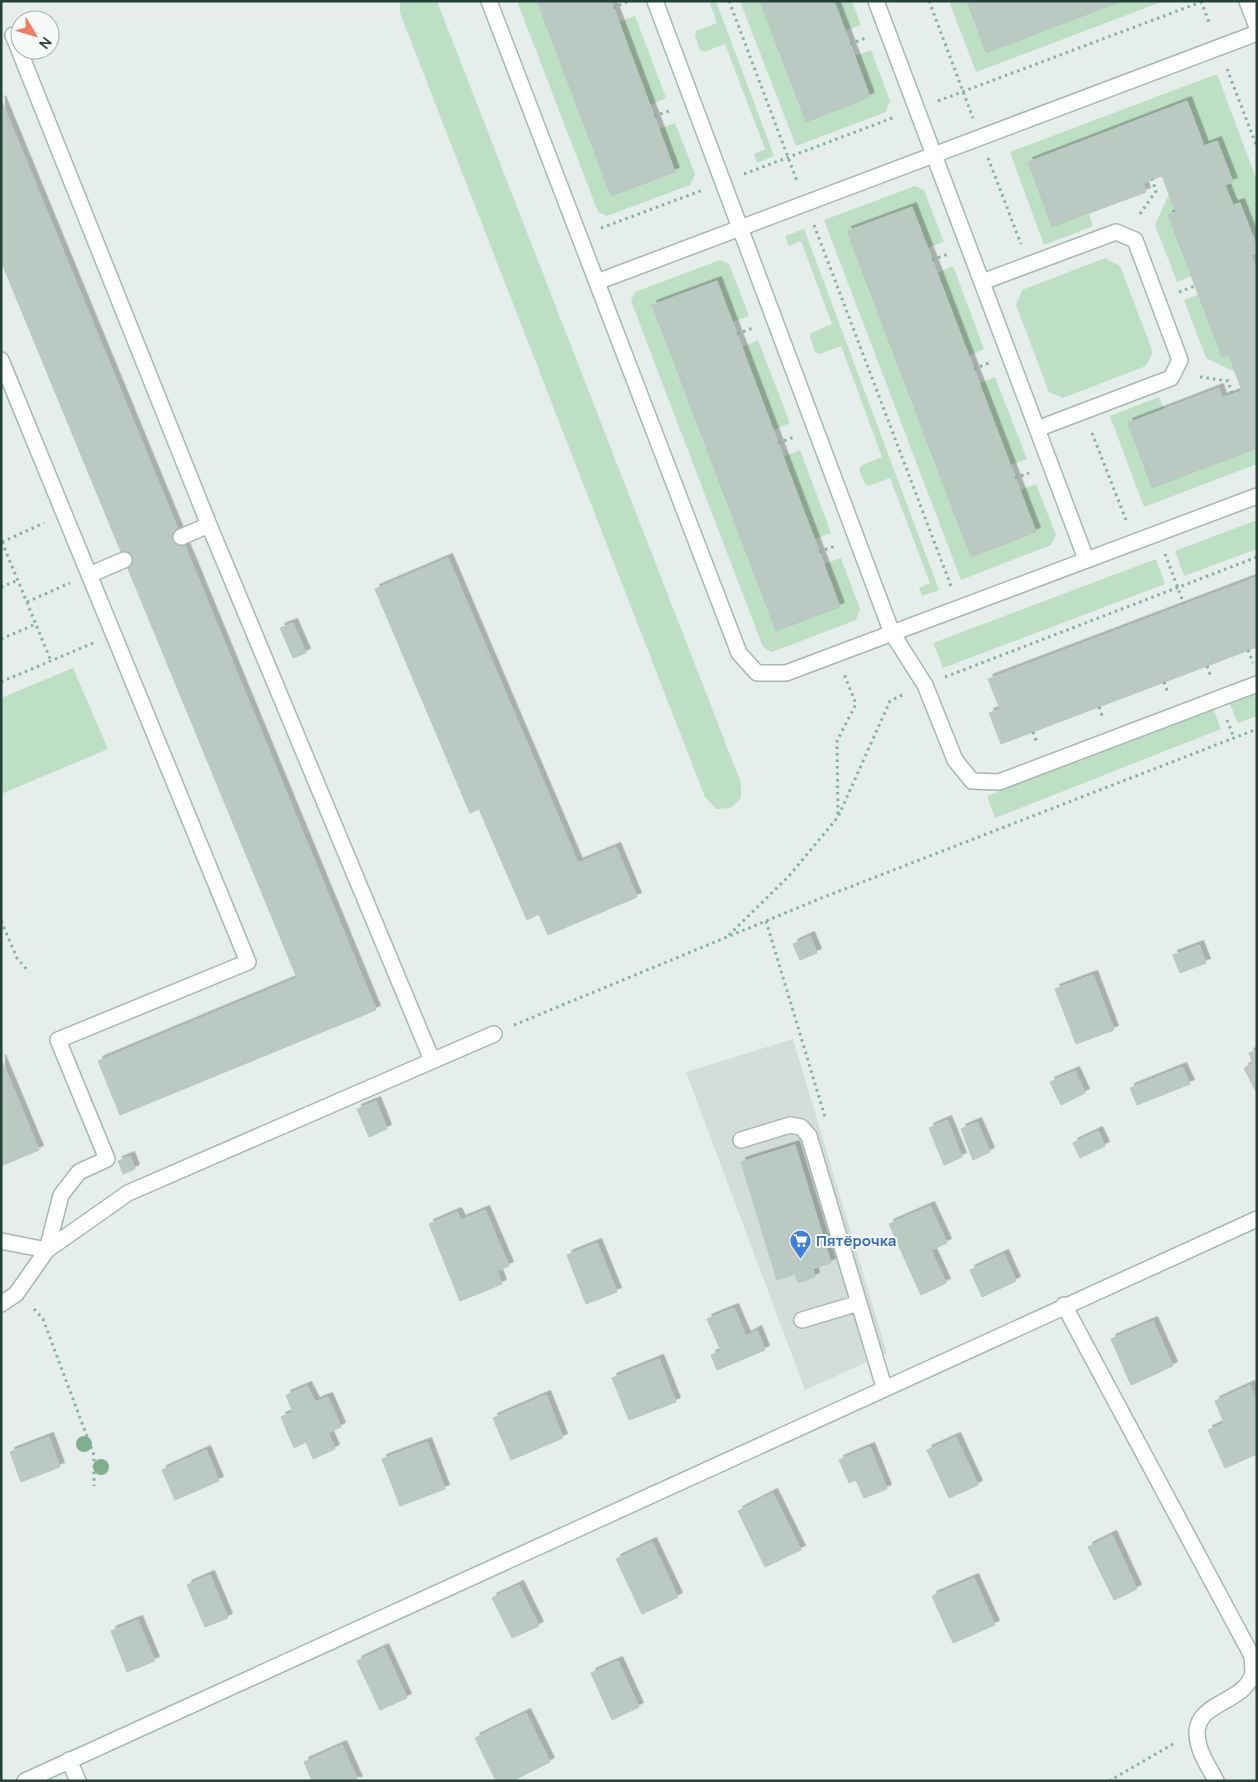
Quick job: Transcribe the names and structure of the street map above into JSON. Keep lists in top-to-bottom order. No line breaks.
{"places":{"supermarket":["Пятёрочка"]},"north":"bottom right"}
